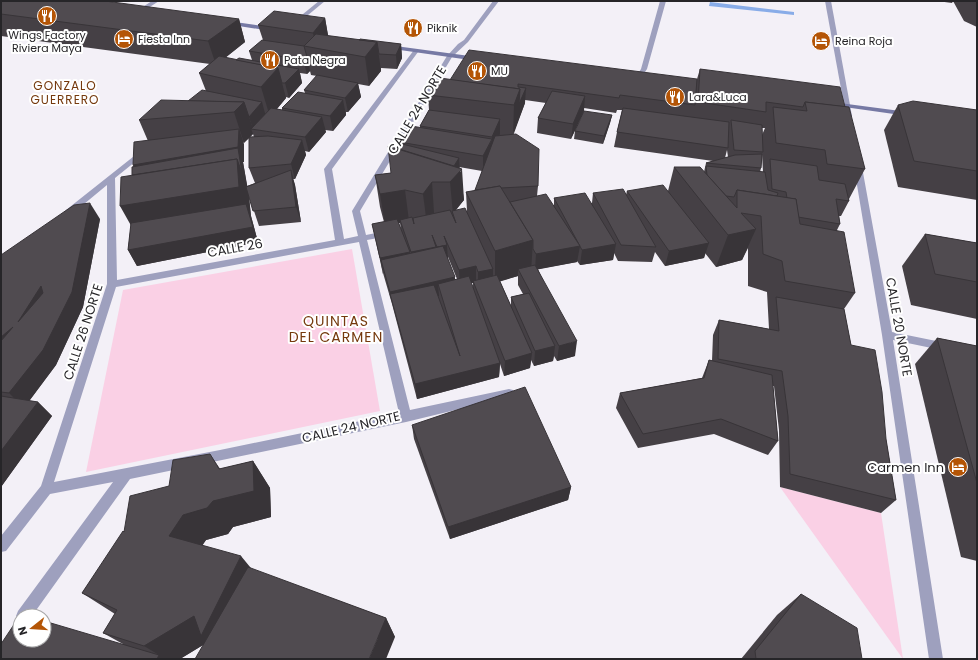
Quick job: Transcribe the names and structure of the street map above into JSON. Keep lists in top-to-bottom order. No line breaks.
{"streets":{"street":["CALLE 24 NORTE","CALLE 26","CALLE 20 NORTE","CALLE 26 NORTE"]},"crossings":[["CALLE 24 NORTE","CALLE 26"],["CALLE 24 NORTE","CALLE 26 NORTE"],["CALLE 26","CALLE 26 NORTE"]],"districts":["GONZALO GUERRERO","QUINTAS DEL CARMEN"],"places":{"restaurant":["Wings Factory Riviera Maya","Piknik","Pata Negra","MU","Lara&Luca"],"hotel":["Fiesta Inn","Reina Roja","Carmen Inn"]},"north":"left"}
